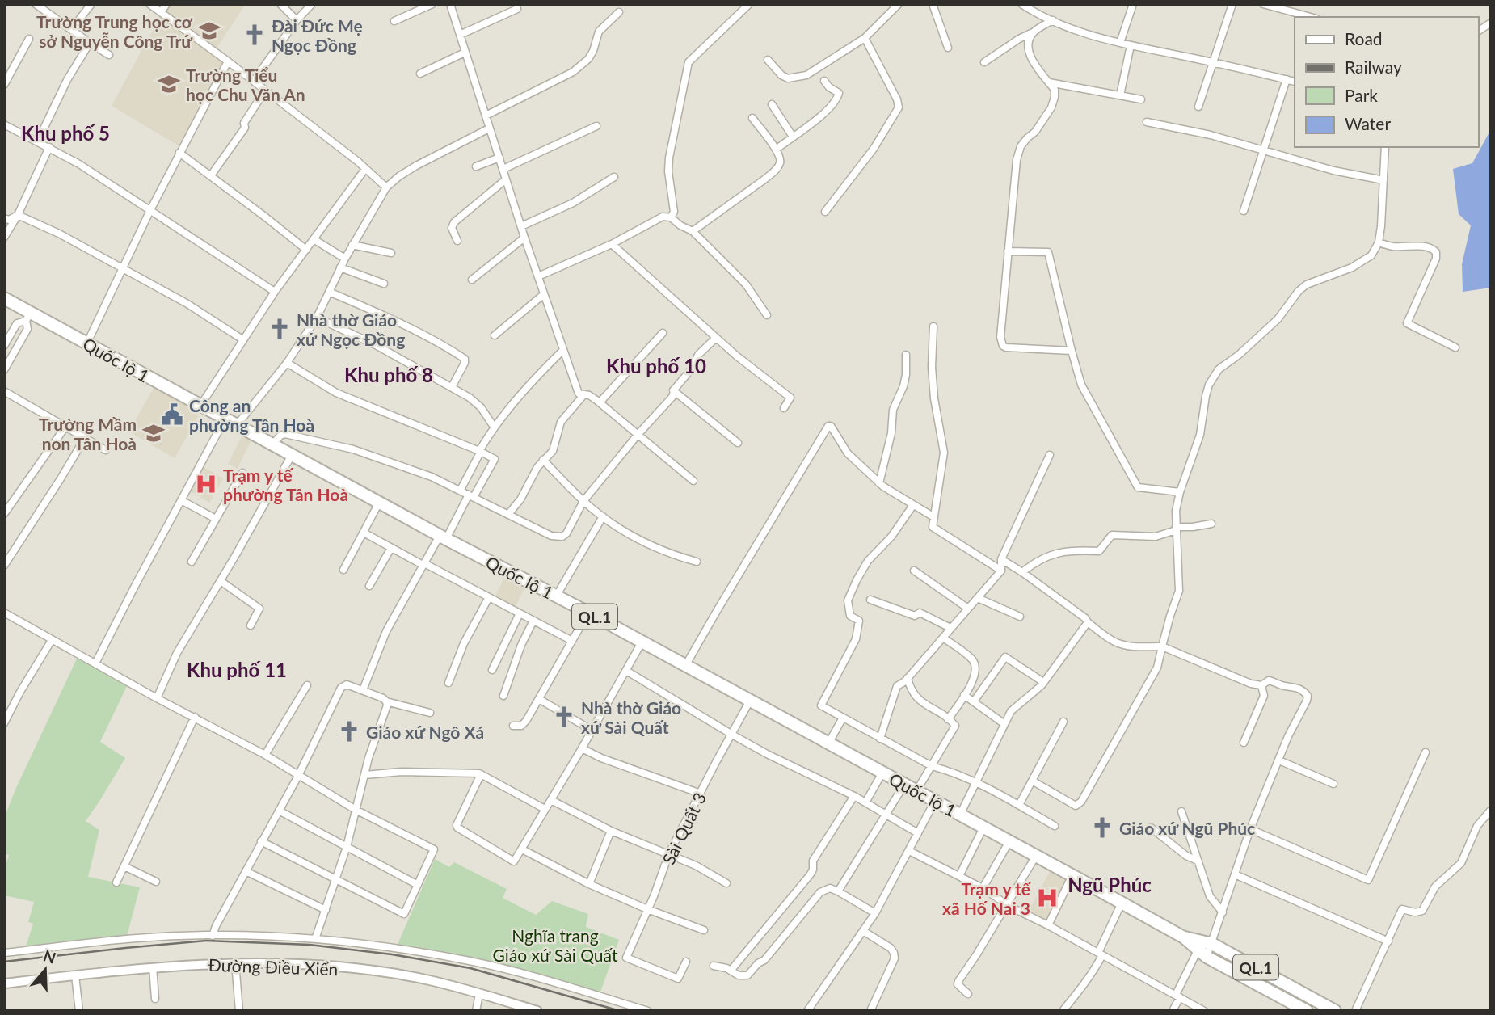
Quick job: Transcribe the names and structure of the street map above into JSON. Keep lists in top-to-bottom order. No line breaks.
{"streets":{"highway":["Quốc lộ 1","QL.1"],"street":["Sài Quất 3","Đường Điều Xiển"]},"crossings":[["Quốc lộ 1","Sài Quất 3"]],"districts":["Khu phố 5","Khu phố 10","Khu phố 8","Khu phố 11","Ngũ Phúc"],"parks":["Nghĩa trang Giáo xứ Sài Quất"],"places":{"school or university":["Trường Trung học cơ sở Nguyễn Công Trứ","Trường Tiểu học Chu Văn An","Trường Mầm non Tân Hoà"],"church":["Đài Đức Mẹ Ngọc Đồng","Nhà thờ Giáo xứ Ngọc Đồng","Nhà thờ Giáo xứ Sài Quất","Giáo xứ Ngô Xá","Giáo xứ Ngũ Phúc"],"public building":["Công an phường Tân Hoà"],"hospital":["Trạm y tế phường Tân Hoà","Trạm y tế xã Hố Nai 3"]},"legend":["Road","Railway","Park","Water"],"north":"top"}
